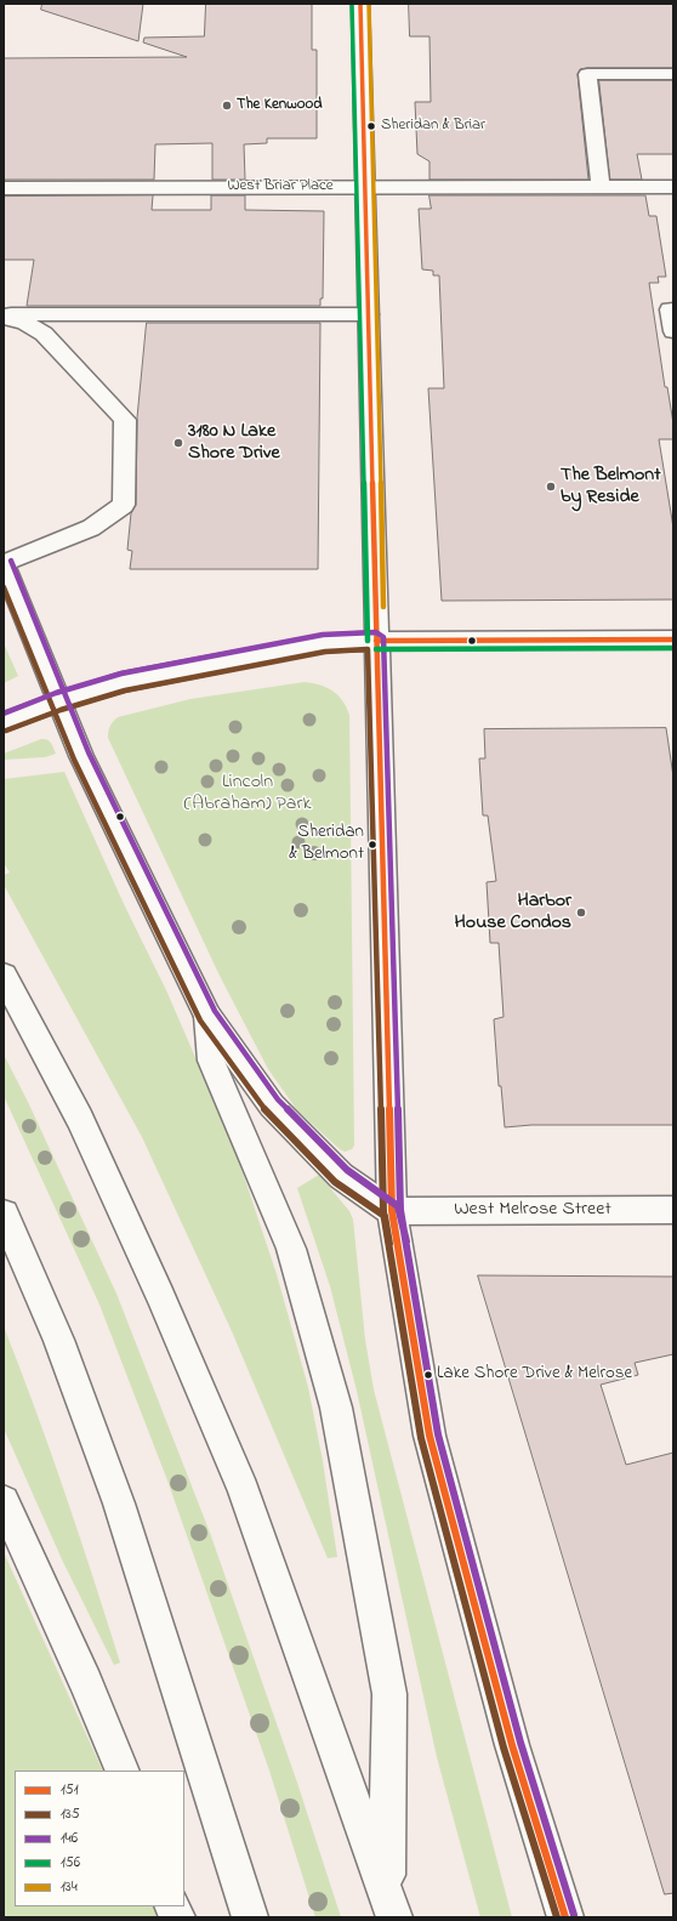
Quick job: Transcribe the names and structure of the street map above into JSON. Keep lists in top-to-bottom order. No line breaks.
{"streets":{"main road":["West Briar Place","West Melrose Street"]},"parks":["Lincoln (Abraham) Park"],"places":["The Kenwood","Sheridan & Briar","3180 N Lake Shore Drive","The Belmont by Reside","Sheridan & Belmont","Harbor House Condos","Lake Shore Drive & Melrose"],"lines":["transit line 151","transit line 156","transit line 134","transit line 146","transit line 135"],"legend":["151","135","146","156","134"]}
